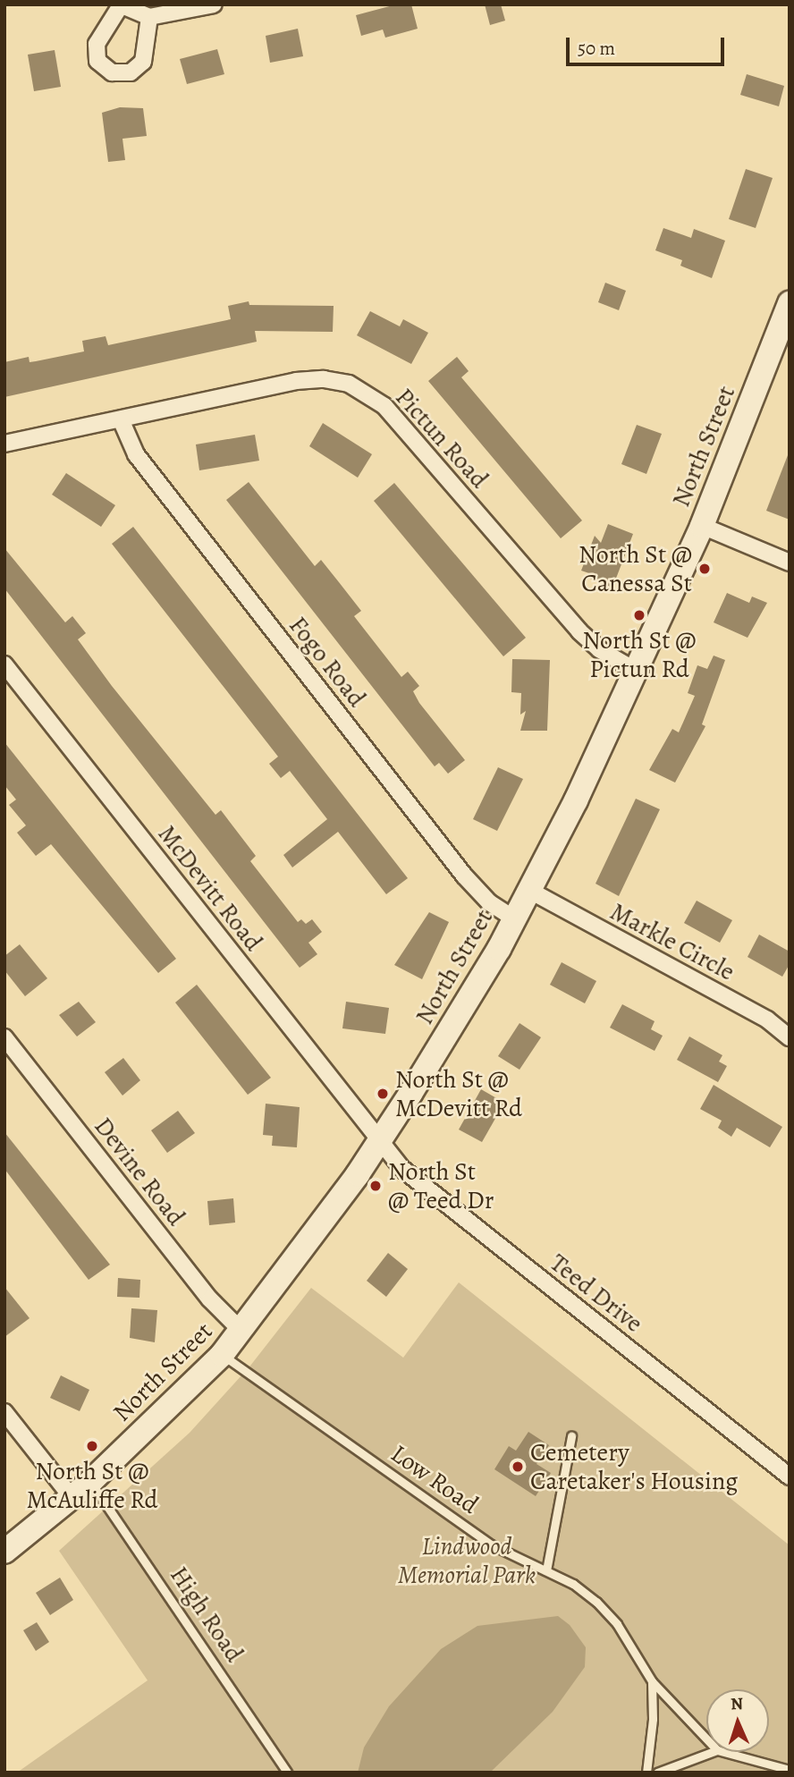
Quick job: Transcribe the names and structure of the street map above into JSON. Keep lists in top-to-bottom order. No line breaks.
{"streets":{"main road":["North Street"],"street":["Pictun Road","Fogo Road","McDevitt Road","Markle Circle","Devine Road","Teed Drive"],"lane":["Low Road","High Road"]},"crossings":[["Pictun Road","North Street"],["Pictun Road","Fogo Road"],["North Street","Fogo Road"],["North Street","McDevitt Road"],["North Street","Markle Circle"],["North Street","Devine Road"],["North Street","Teed Drive"],["North Street","Low Road"],["North Street","High Road"],["McDevitt Road","Teed Drive"]],"parks":["Lindwood Memorial Park"],"places":["North St @ Canessa St","North St @ Pictun Rd","North St @ McDevitt Rd","North St @ Teed Dr","North St @ McAuliffe Rd","Cemetery Caretaker's Housing"],"scale_bar":"50 m","north":"top"}
